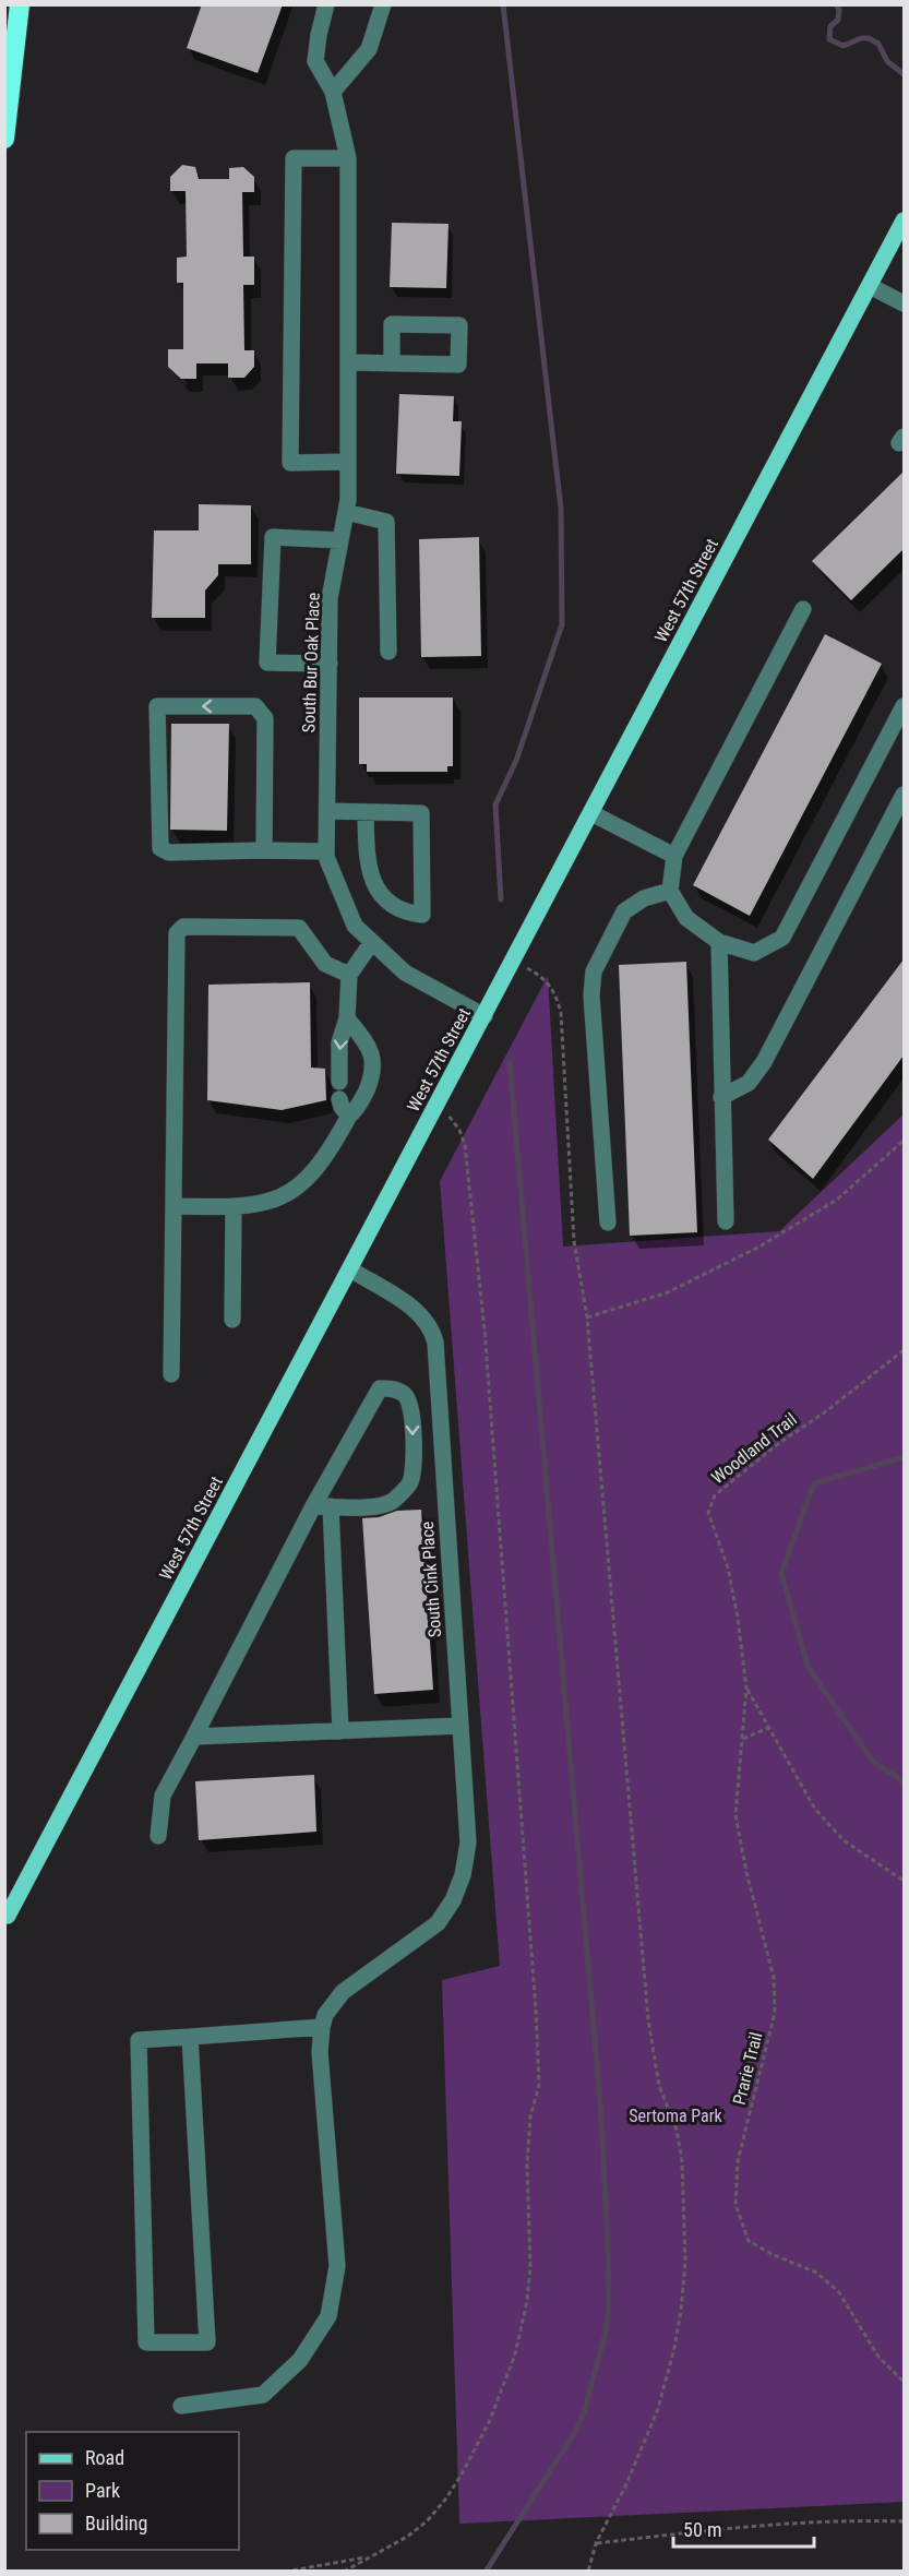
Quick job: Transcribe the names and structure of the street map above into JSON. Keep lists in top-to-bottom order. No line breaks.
{"streets":{"main road":["West 57th Street"],"street":["South Bur Oak Place","South Cink Place"],"path":["Woodland Trail","Prarie Trail"]},"crossings":[["West 57th Street","South Bur Oak Place"],["West 57th Street","South Cink Place"],["Woodland Trail","Prarie Trail"]],"parks":["Sertoma Park"],"legend":["Road","Park","Building"],"scale_bar":"50 m"}
